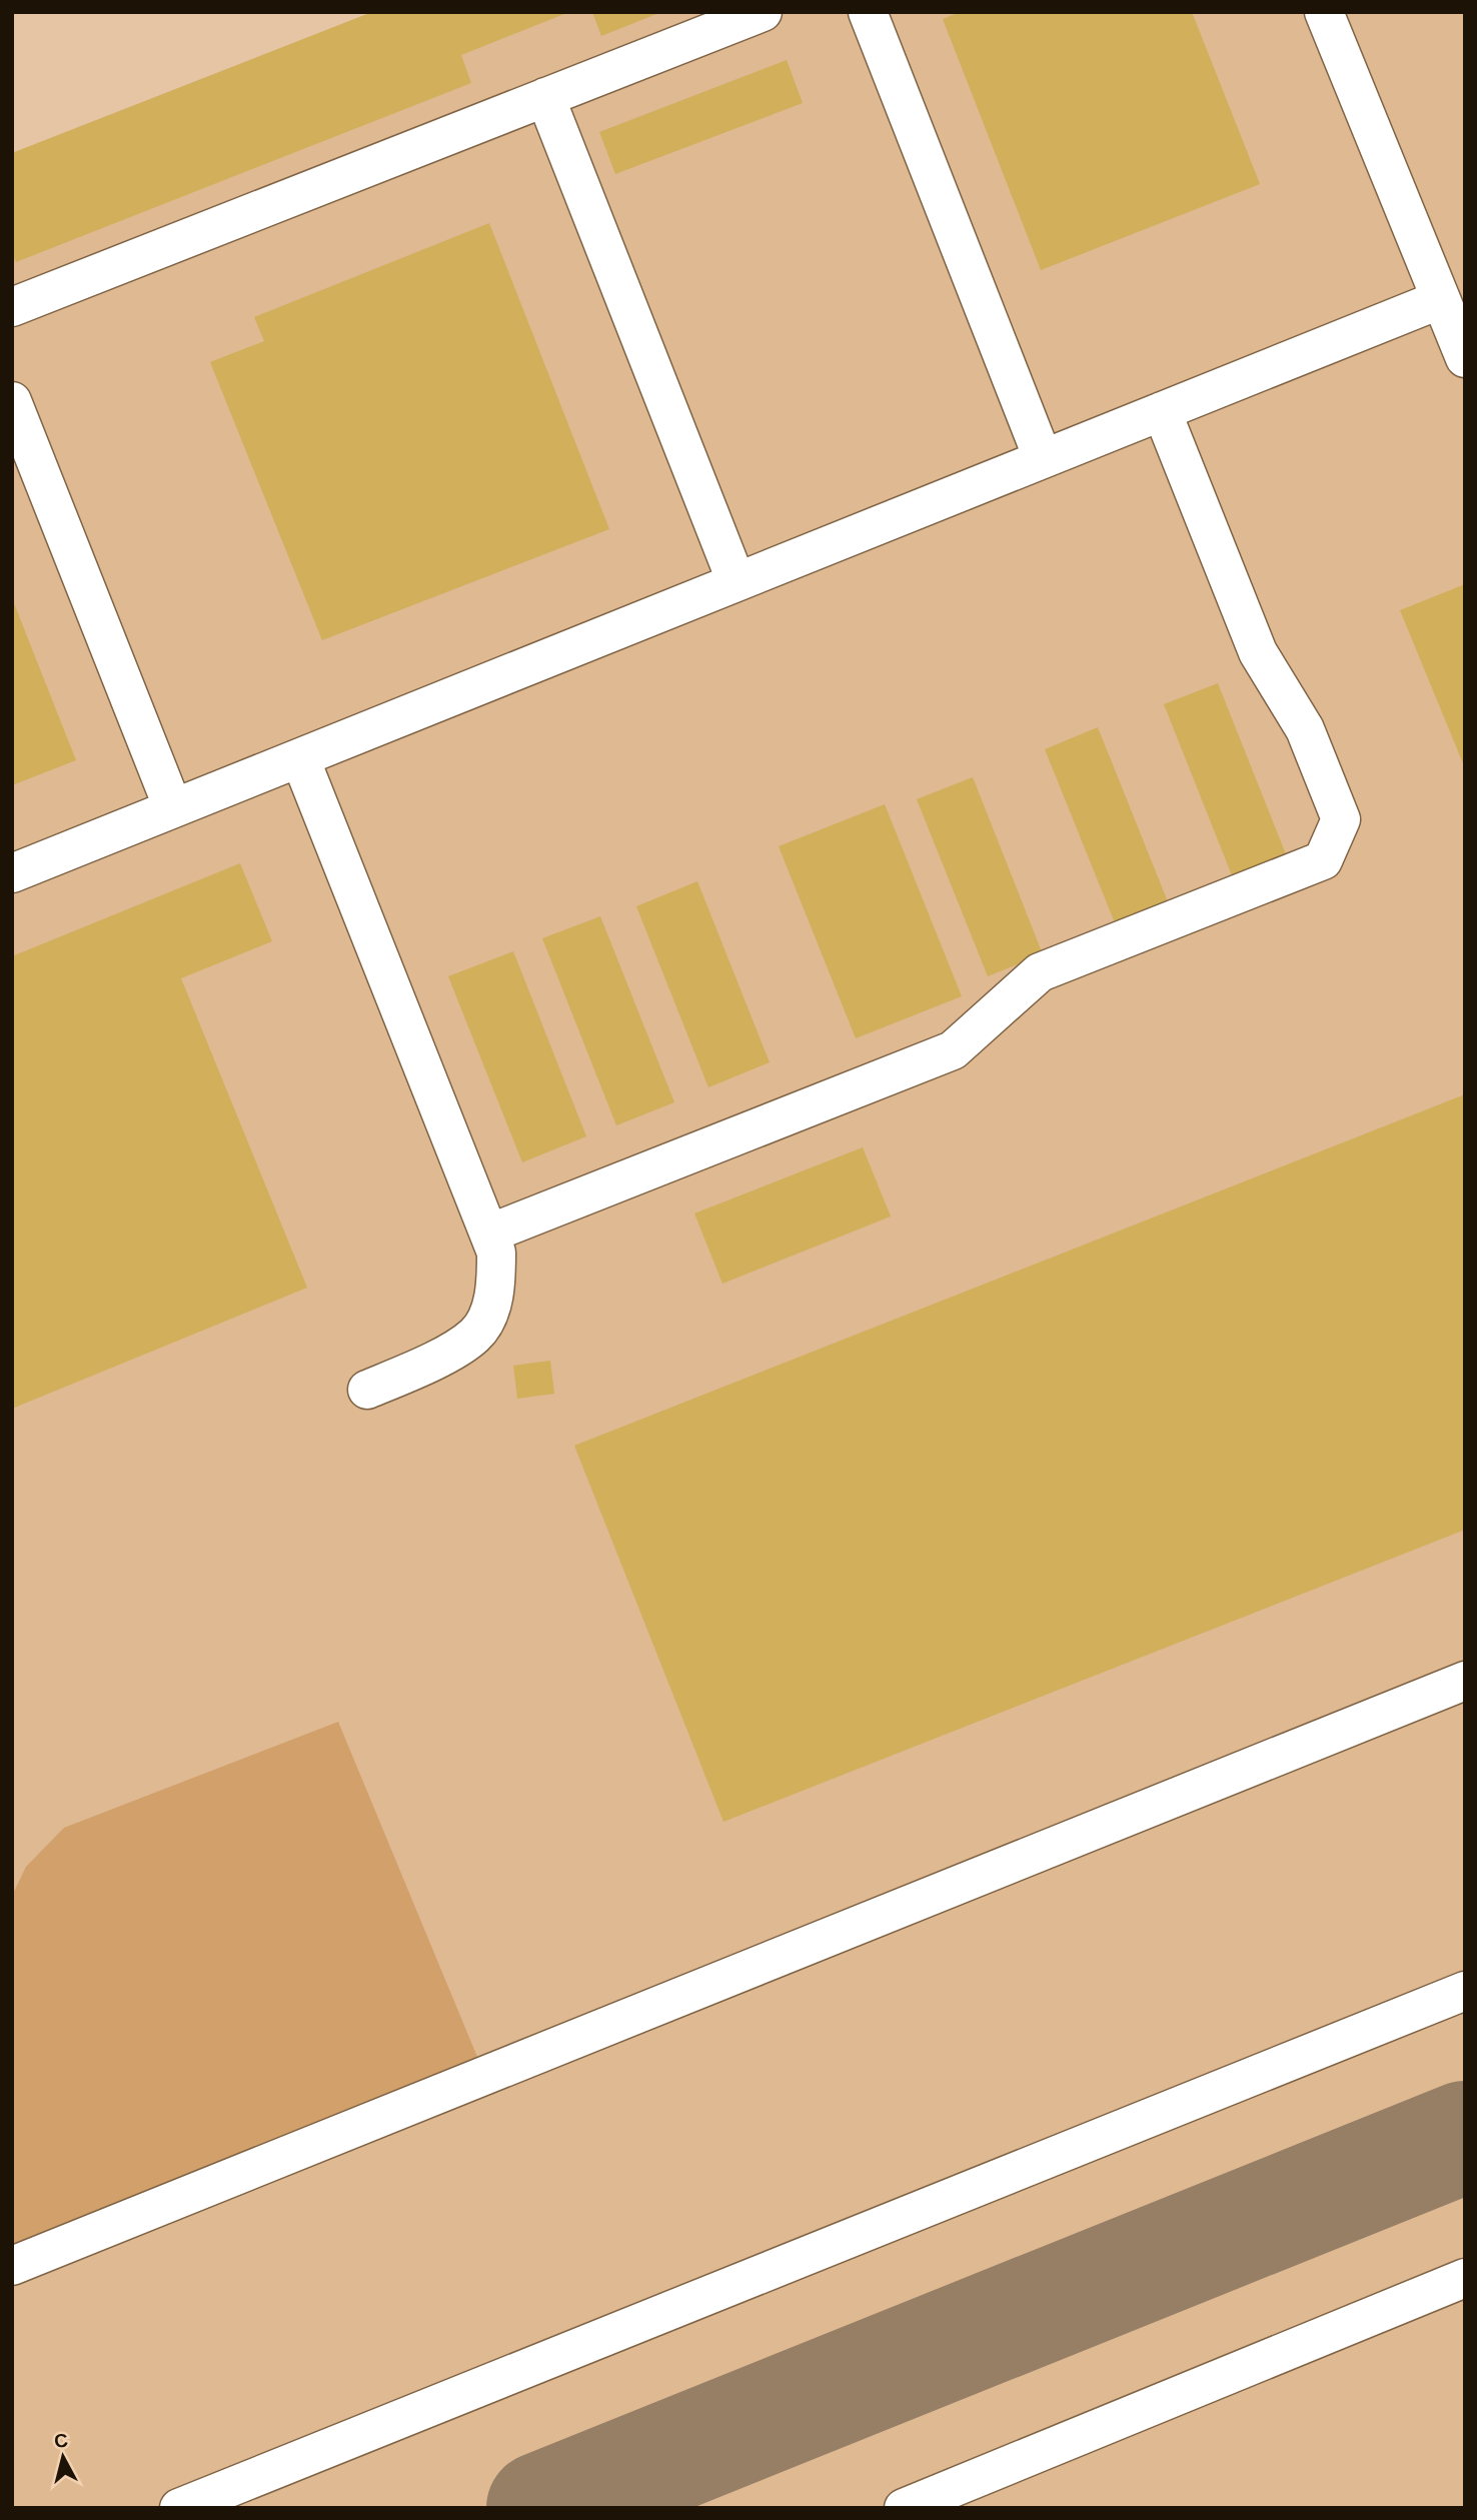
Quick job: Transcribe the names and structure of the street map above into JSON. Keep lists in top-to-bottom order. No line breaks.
{"north":"top"}
